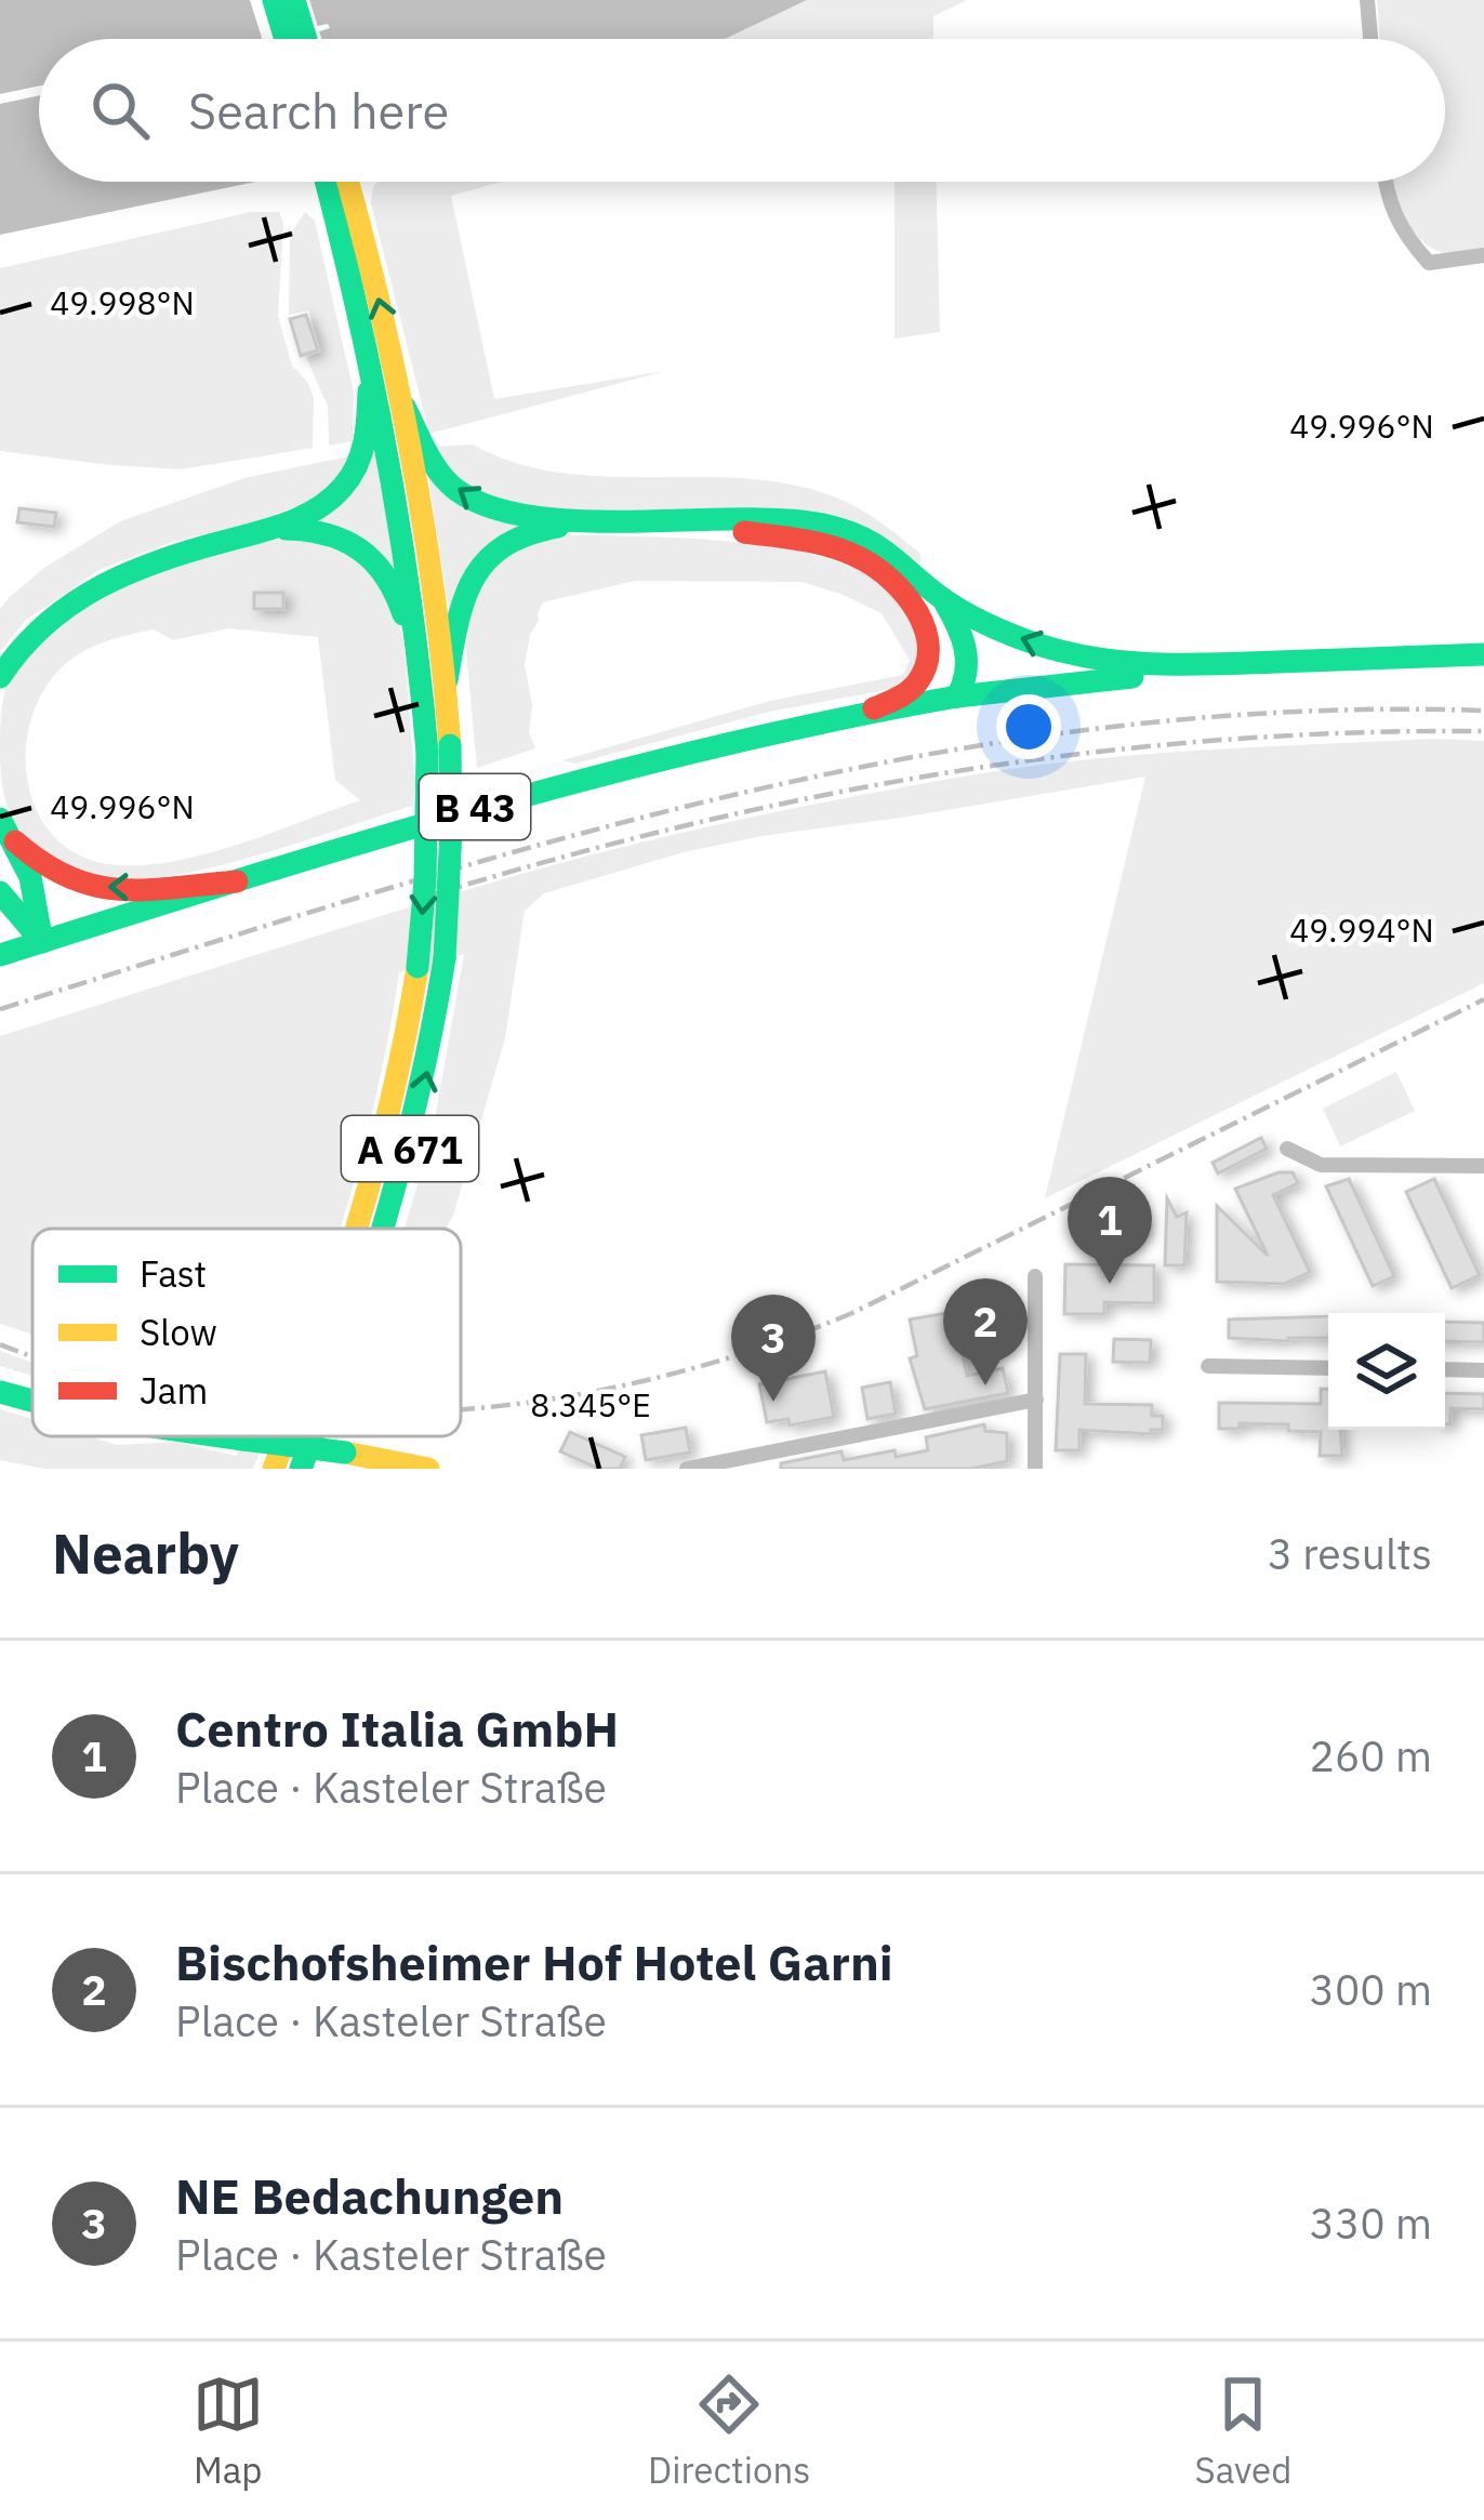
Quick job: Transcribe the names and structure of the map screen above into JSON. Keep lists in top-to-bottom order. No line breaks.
{"streets":{"main road":["B 43","A 671"]},"legend":["Fast","Slow","Jam"],"page":{"search":"Search here","pins":["1","2","3"],"heading":["Nearby","3 results"],"list":[{"mark":"1","name":"Centro Italia GmbH","note":"Place · Kasteler Straße","value":"260 m"},{"mark":"2","name":"Bischofsheimer Hof Hotel Garni","note":"Place · Kasteler Straße","value":"300 m"},{"mark":"3","name":"NE Bedachungen","note":"Place · Kasteler Straße","value":"330 m"}],"nav":["Map","Directions","Saved"]},"coordinates":["49.998°N","49.996°N","49.994°N","8.345°E"]}
